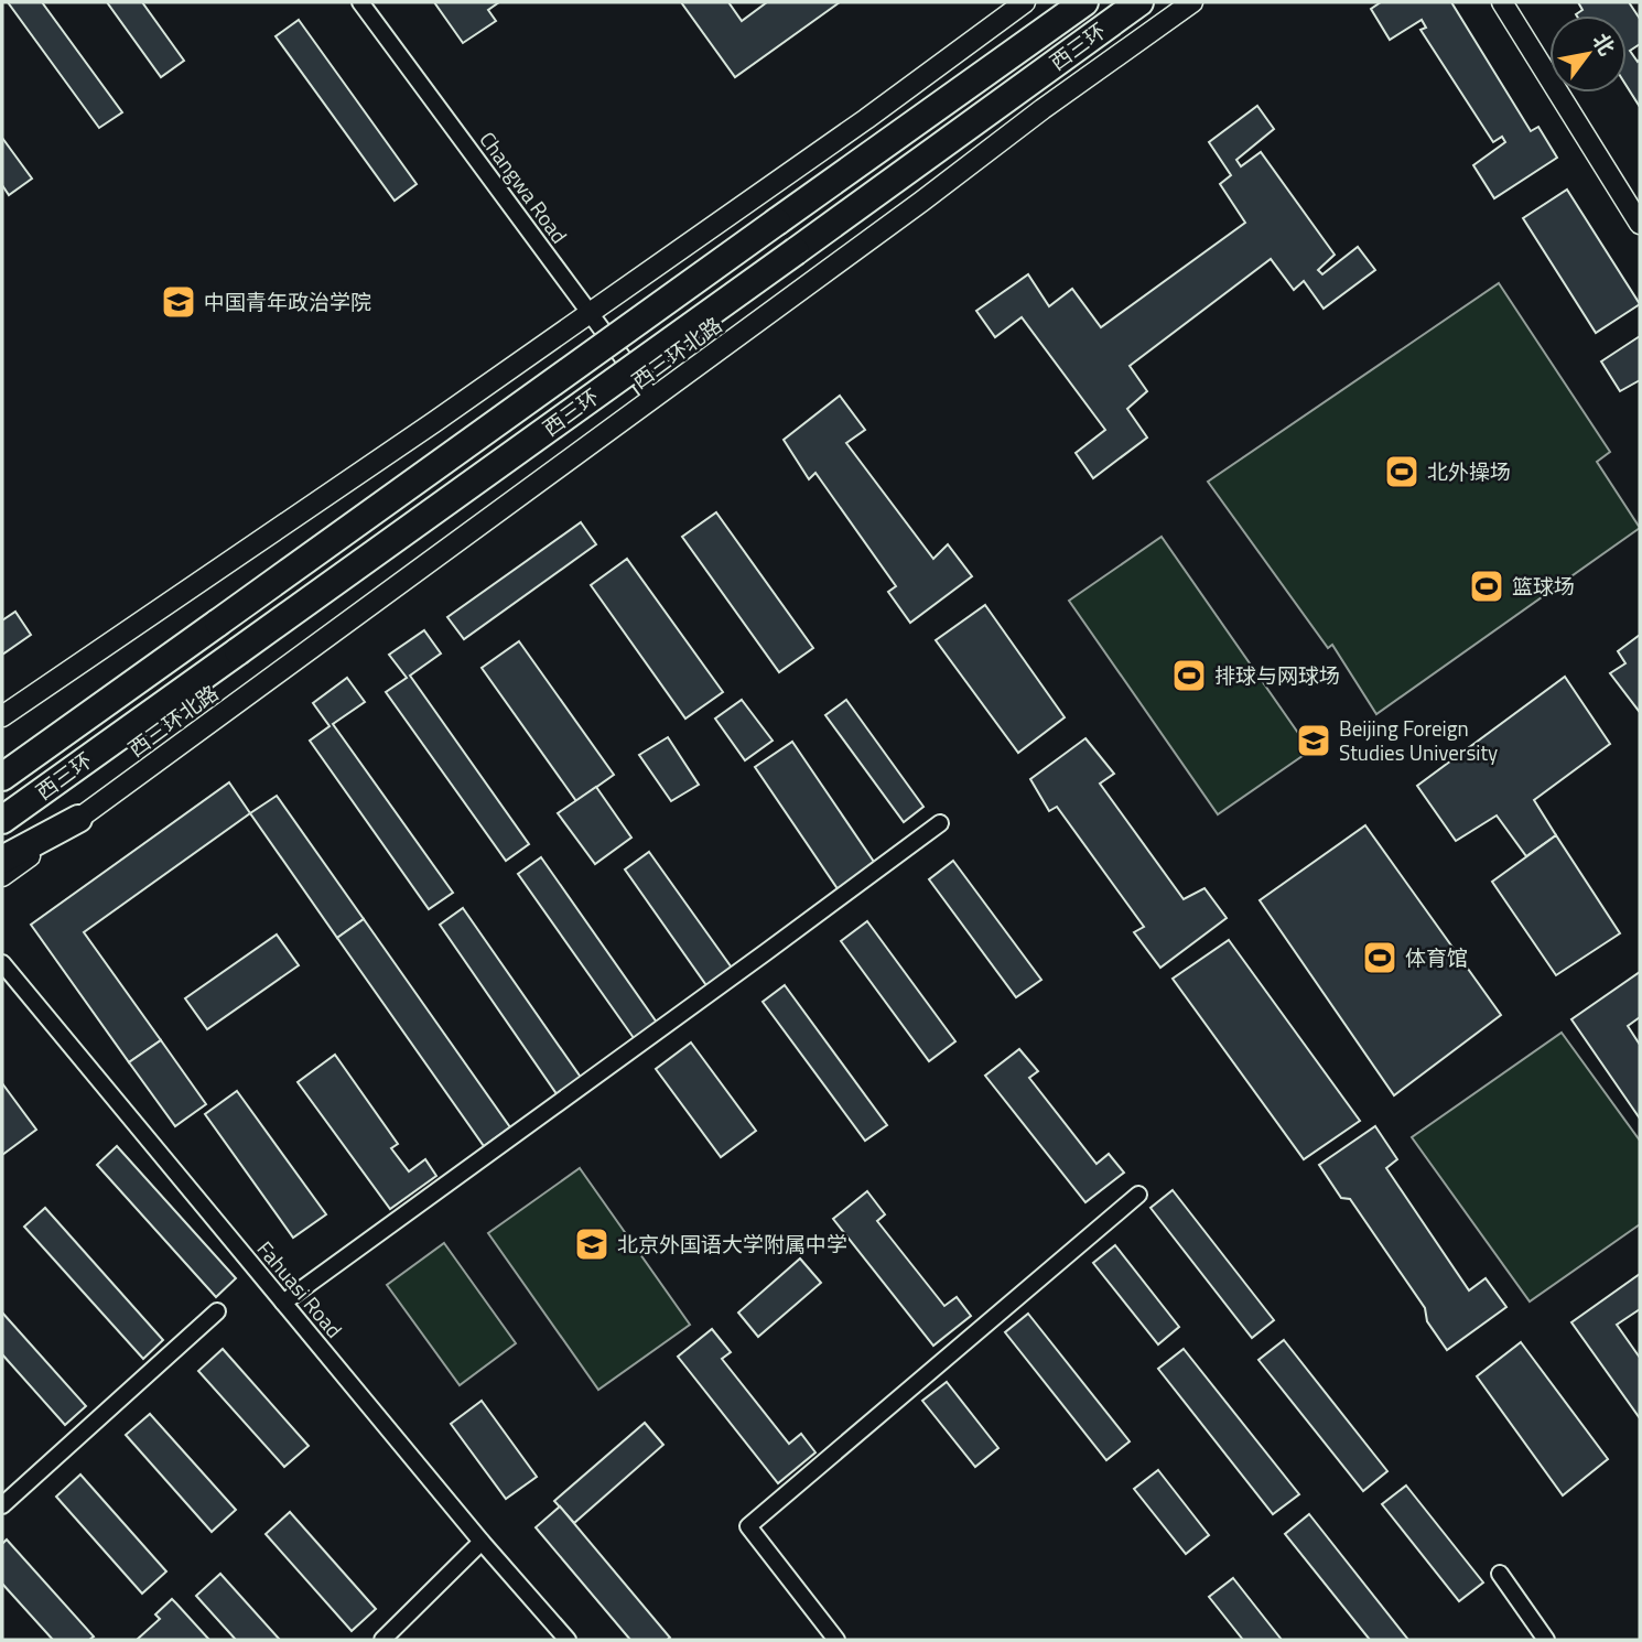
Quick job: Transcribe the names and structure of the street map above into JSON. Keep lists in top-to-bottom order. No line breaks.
{"streets":{"highway":["西三环"],"street":["Changwa Road","西三环北路","Fahuasi Road"]},"crossings":[["Changwa Road","西三环北路"]],"places":{"school or university":["中国青年政治学院","Beijing Foreign Studies University","北京外国语大学附属中学"],"sports":["北外操场","篮球场","排球与网球场","体育馆"]},"north":"top right"}
